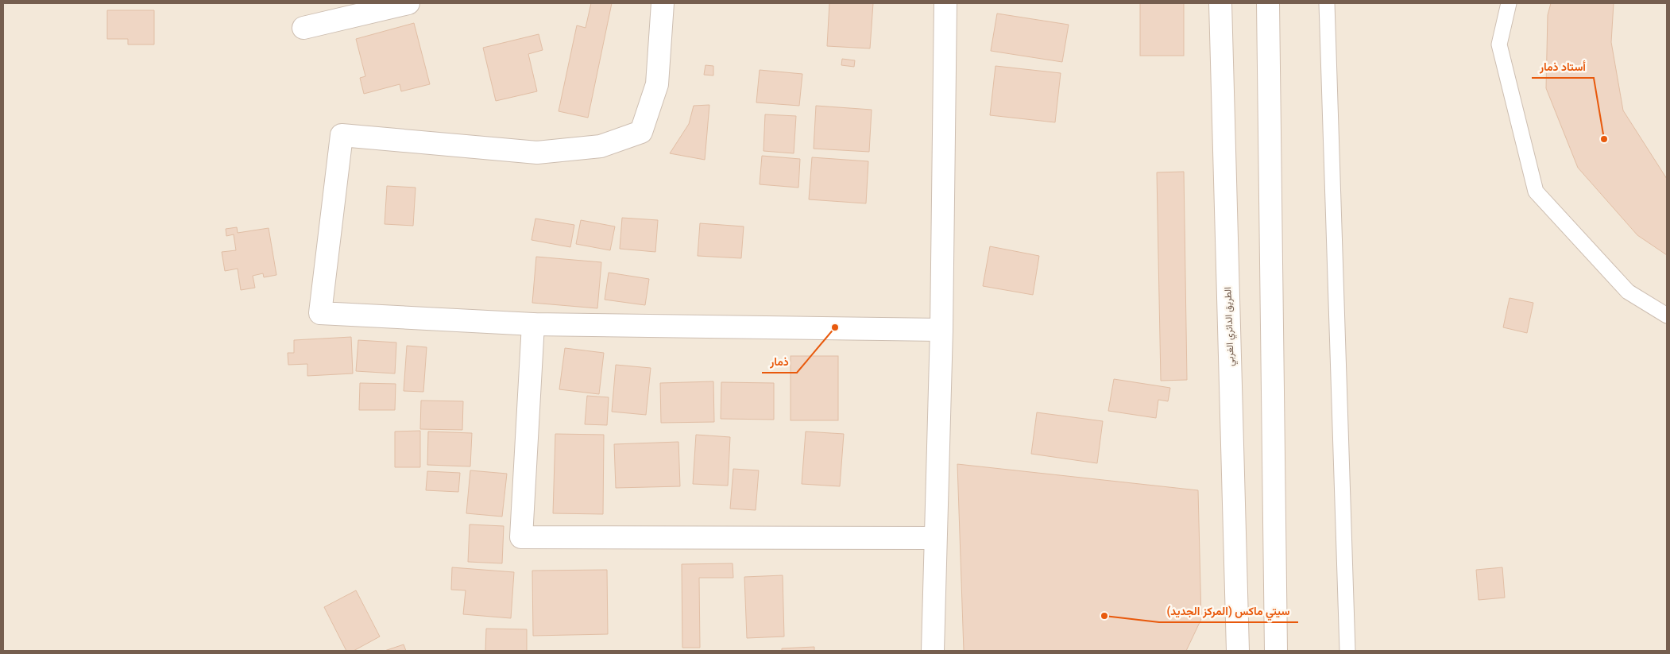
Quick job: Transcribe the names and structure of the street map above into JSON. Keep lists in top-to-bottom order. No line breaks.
{"streets":{"street":["الطريق الدائري الغربي"]},"places":["أستاد ذمار","ذمار","سيتي ماكس (المركز الجديد)"]}
